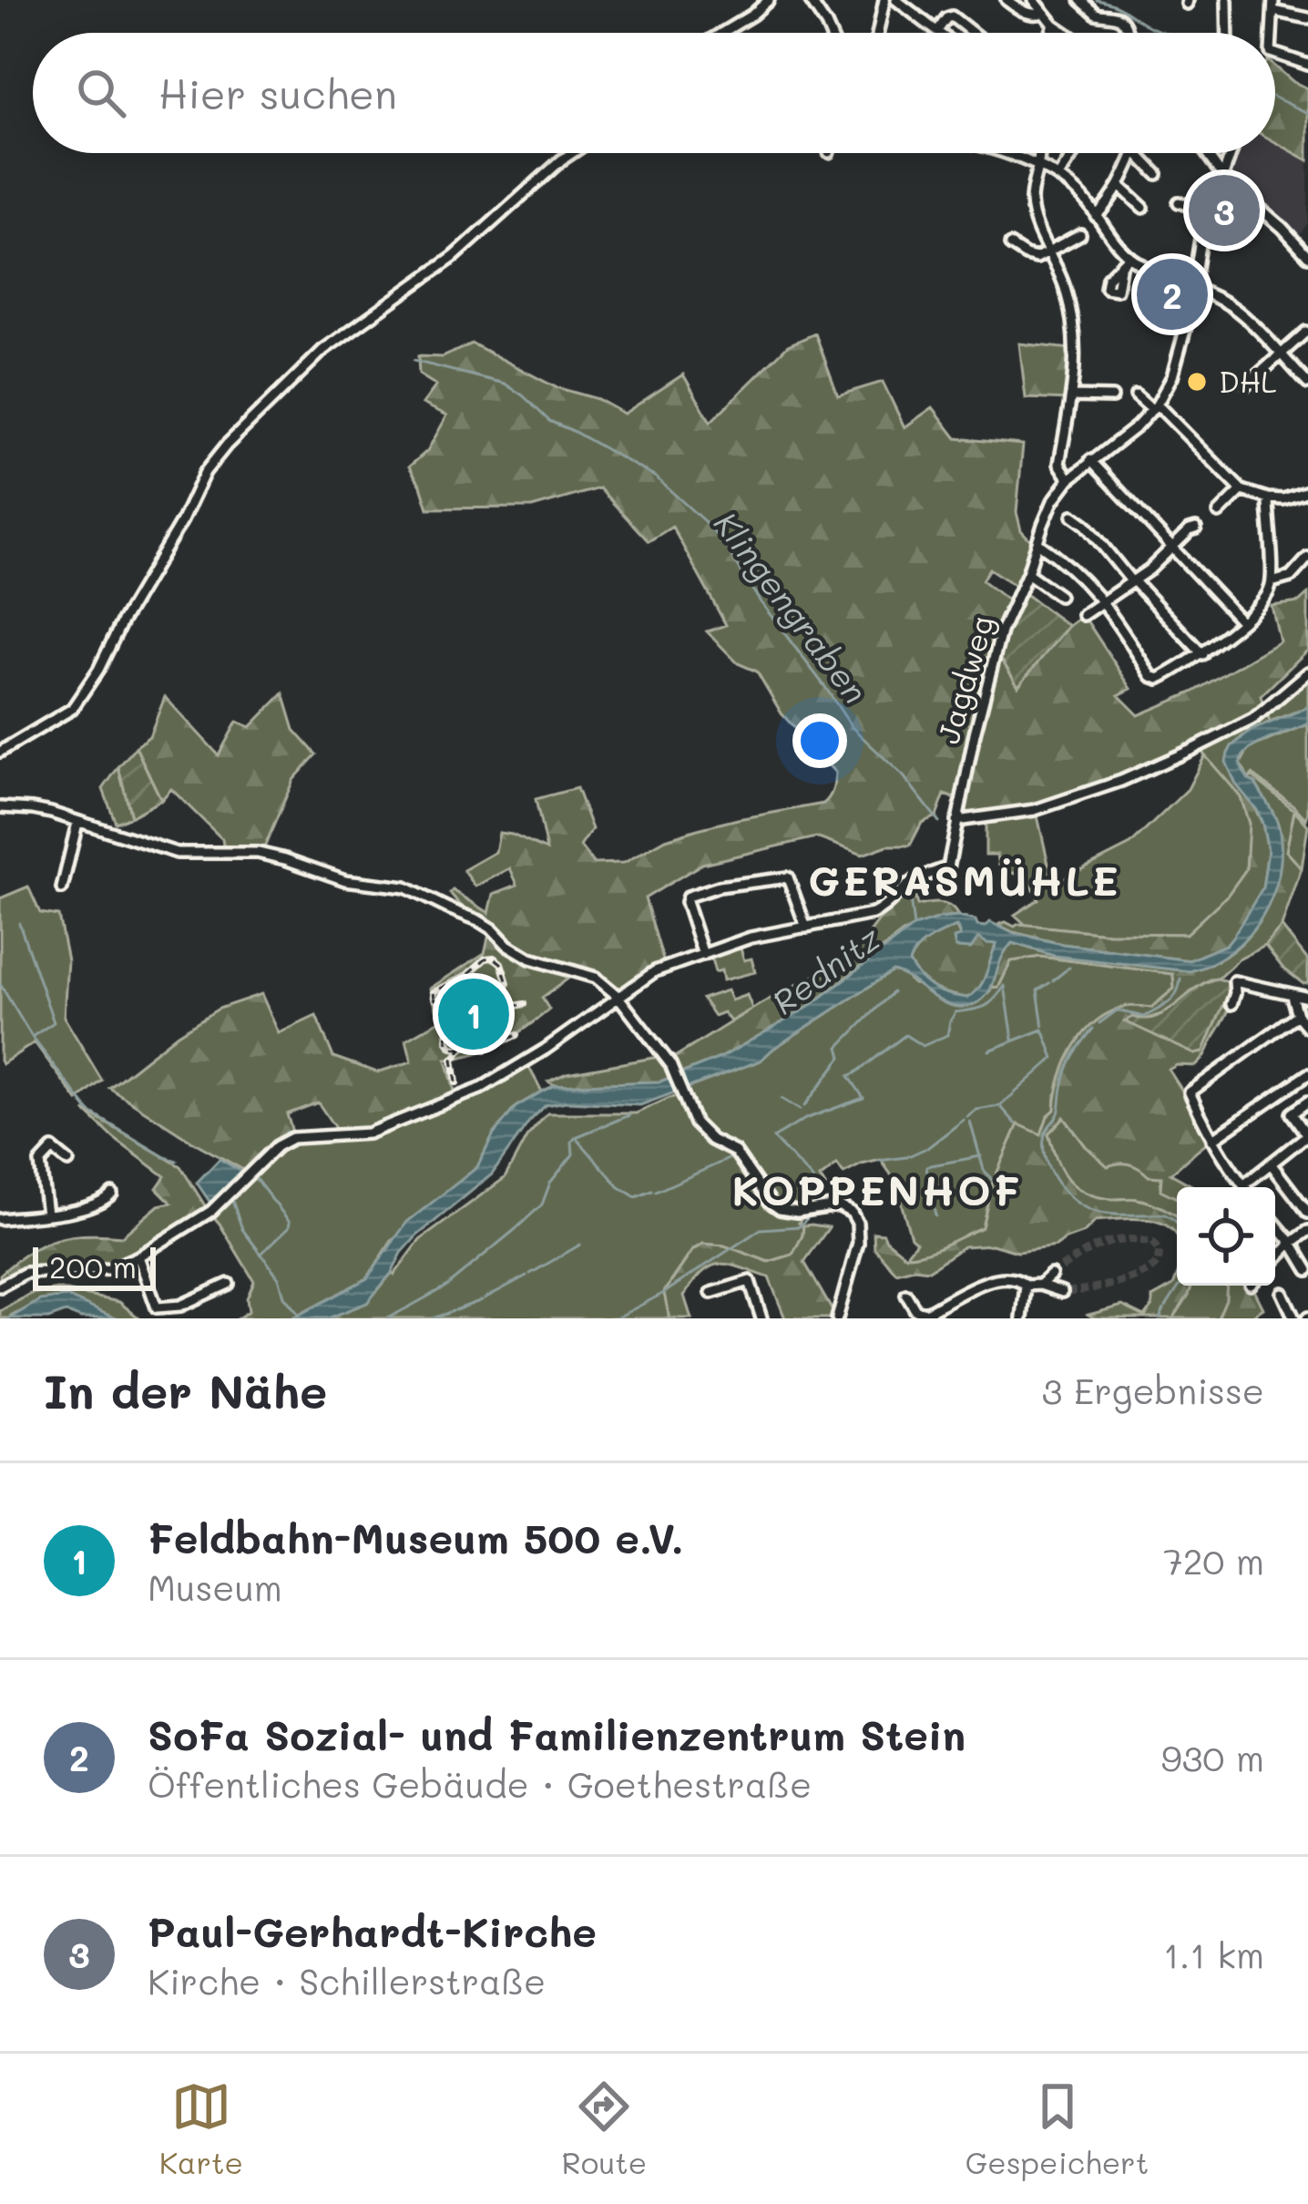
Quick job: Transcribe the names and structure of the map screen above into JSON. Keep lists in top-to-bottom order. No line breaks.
{"streets":{"street":["Jagdweg"]},"districts":["GERASMÜHLE","KOPPENHOF"],"water":["Klingengraben","Rednitz"],"places":["DHL"],"scale_bar":"200 m","page":{"search":"Hier suchen","pins":["3","2","1"],"scale":"200 m","heading":["In der Nähe","3 Ergebnisse"],"list":[{"mark":"1","name":"Feldbahn-Museum 500 e.V.","note":"Museum","value":"720 m"},{"mark":"2","name":"SoFa Sozial- und Familienzentrum Stein","note":"Öffentliches Gebäude · Goethestraße","value":"930 m"},{"mark":"3","name":"Paul-Gerhardt-Kirche","note":"Kirche · Schillerstraße","value":"1.1 km"}],"nav":["Karte","Route","Gespeichert"]}}
